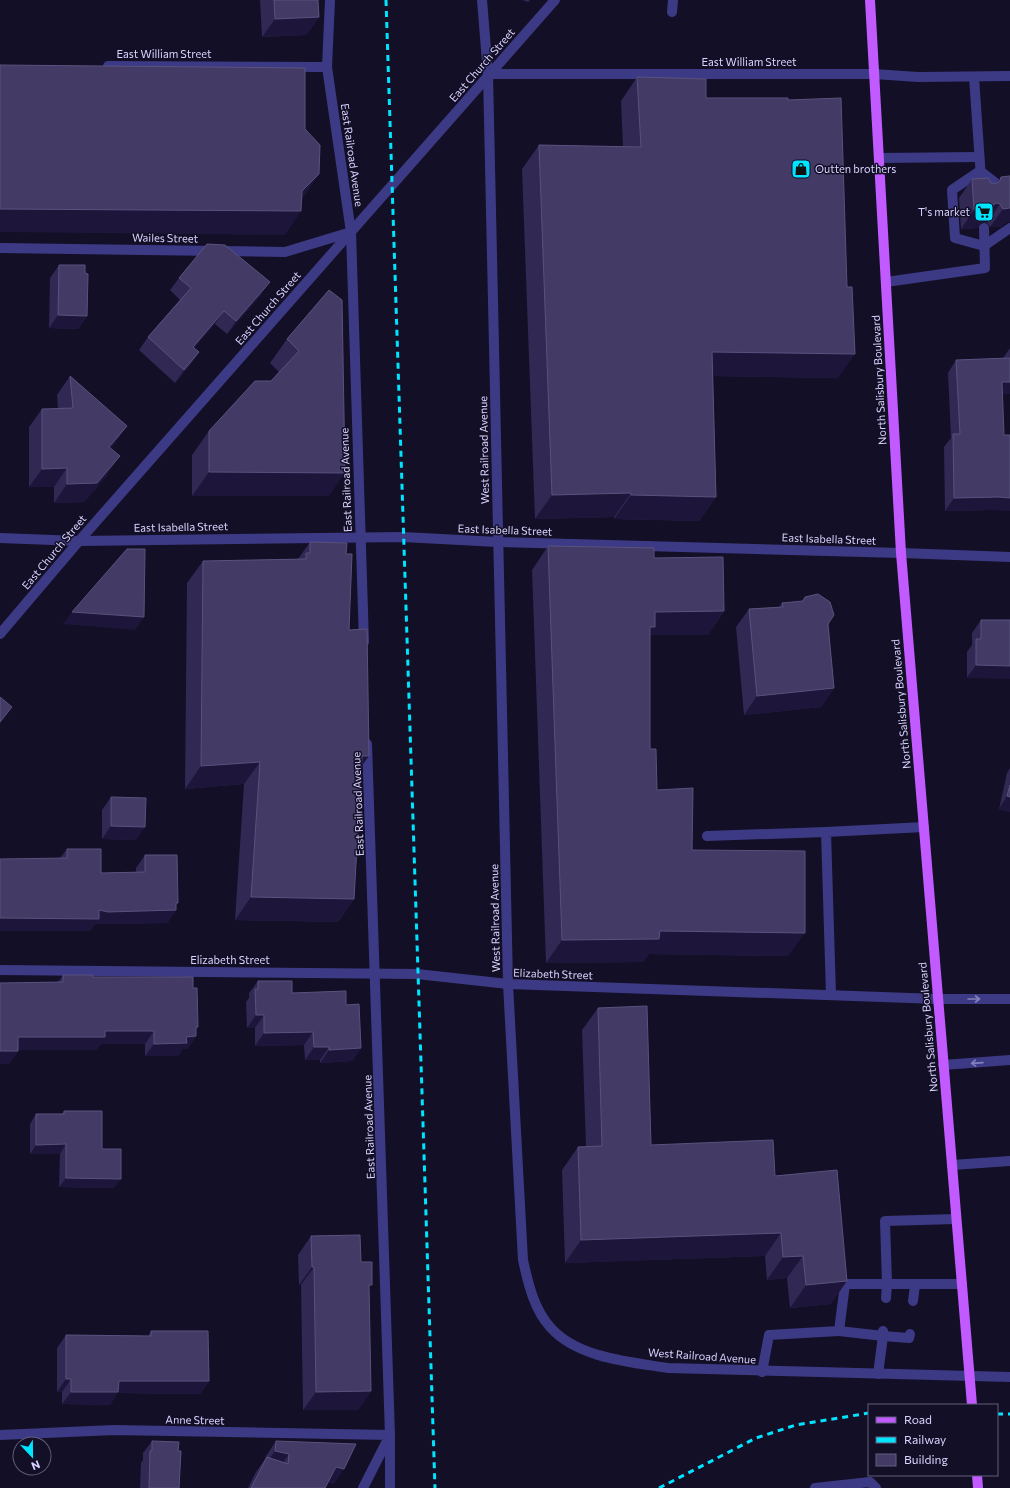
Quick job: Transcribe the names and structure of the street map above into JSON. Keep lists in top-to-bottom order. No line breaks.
{"streets":{"main road":["North Salisbury Boulevard"],"street":["East William Street","East Church Street","East Railroad Avenue","Wailes Street","West Railroad Avenue","East Isabella Street","Elizabeth Street","Anne Street"]},"crossings":[["East William Street","East Church Street"],["East William Street","East Railroad Avenue"],["East William Street","North Salisbury Boulevard"],["East William Street","West Railroad Avenue"],["East Church Street","East Railroad Avenue"],["East Church Street","Wailes Street"],["East Church Street","West Railroad Avenue"],["East Church Street","East Isabella Street"],["East Railroad Avenue","Wailes Street"],["East Railroad Avenue","East Isabella Street"],["East Railroad Avenue","Elizabeth Street"],["East Railroad Avenue","Anne Street"],["North Salisbury Boulevard","West Railroad Avenue"],["North Salisbury Boulevard","East Isabella Street"],["North Salisbury Boulevard","Elizabeth Street"],["West Railroad Avenue","East Isabella Street"],["West Railroad Avenue","Elizabeth Street"]],"places":{"shop":["Outten brothers"],"supermarket":["T's market"]},"legend":["Road","Railway","Building"],"north":"bottom"}
